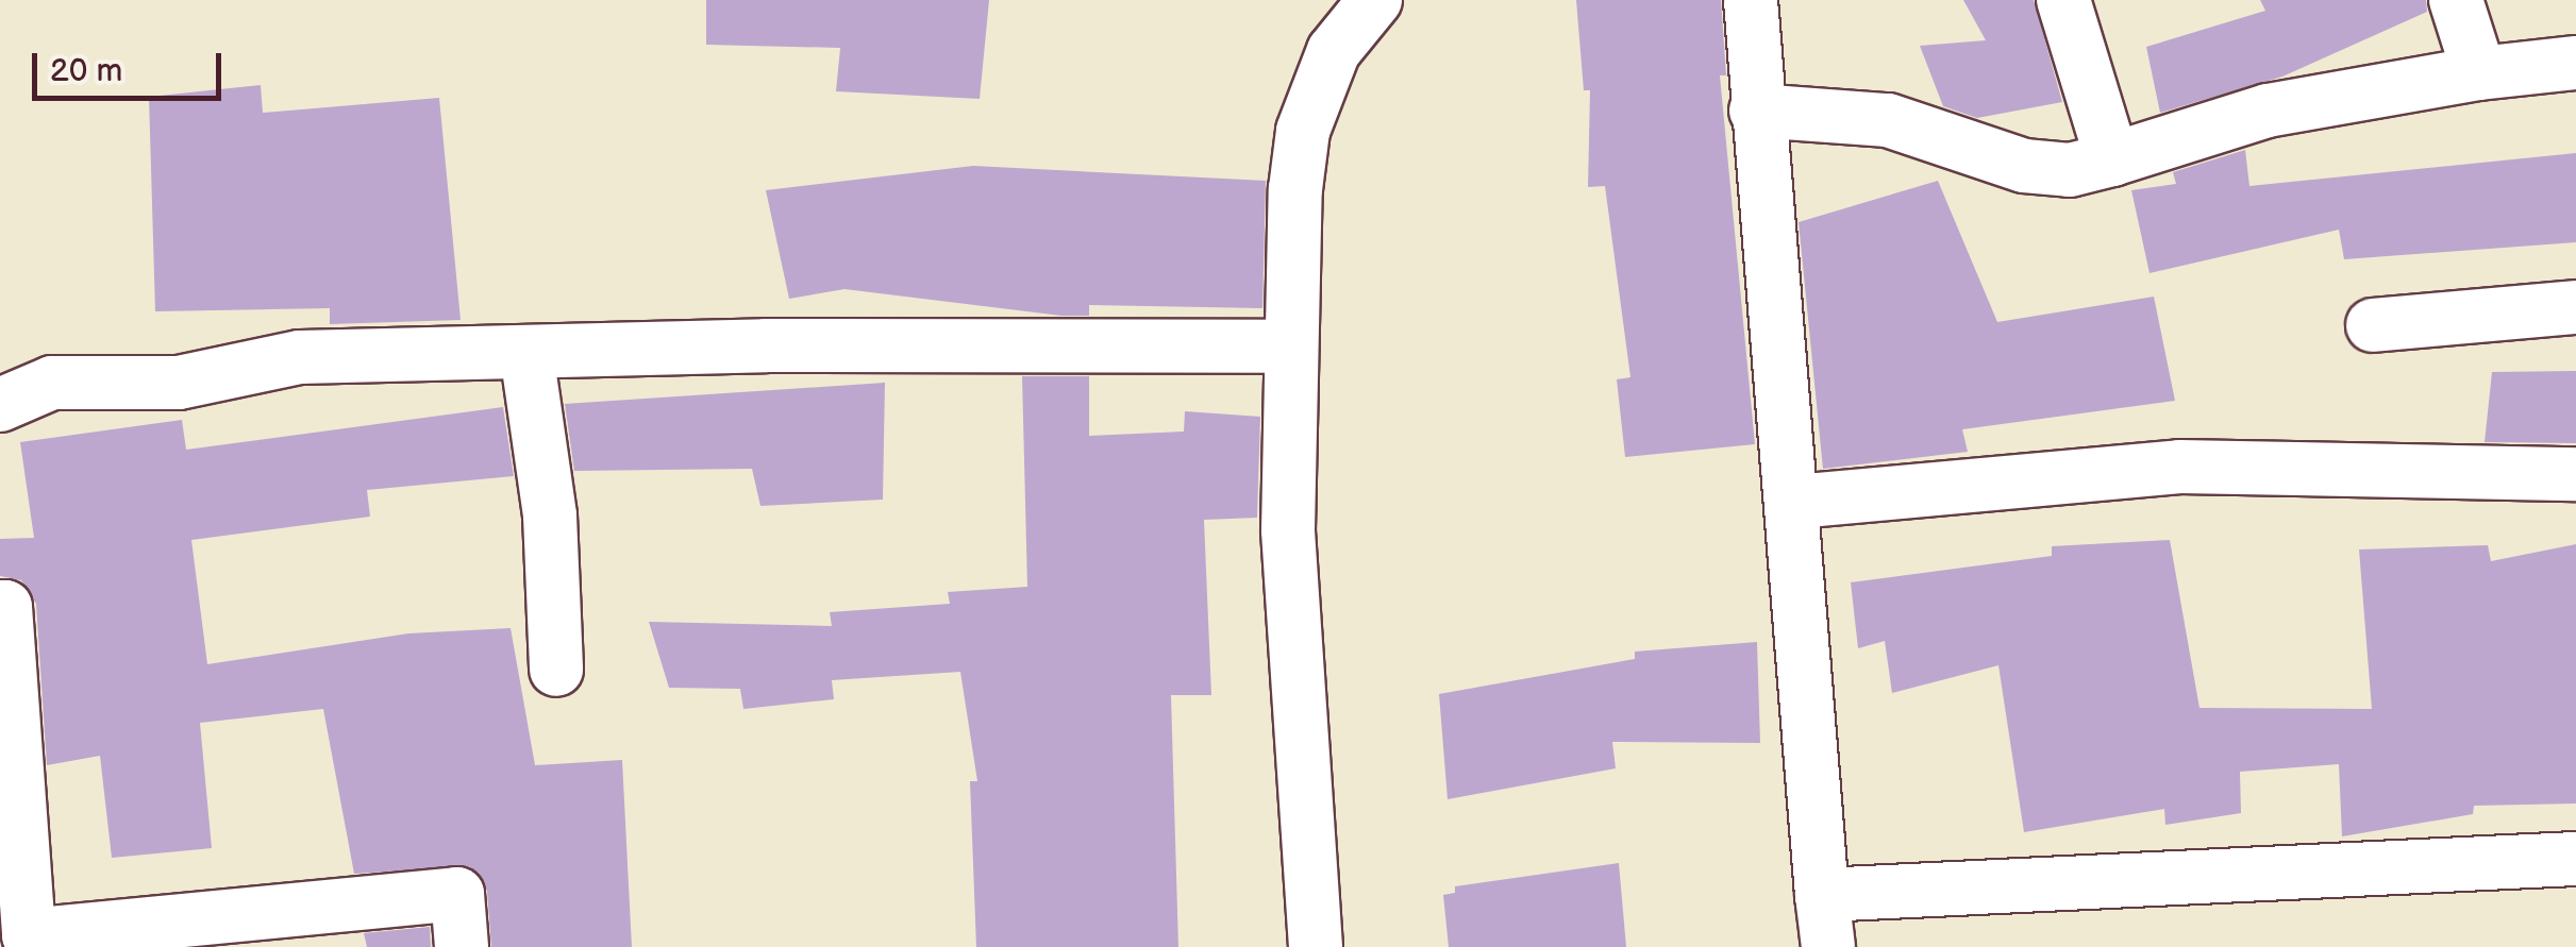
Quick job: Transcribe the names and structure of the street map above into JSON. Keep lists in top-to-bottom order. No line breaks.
{"scale_bar":"20 m"}
